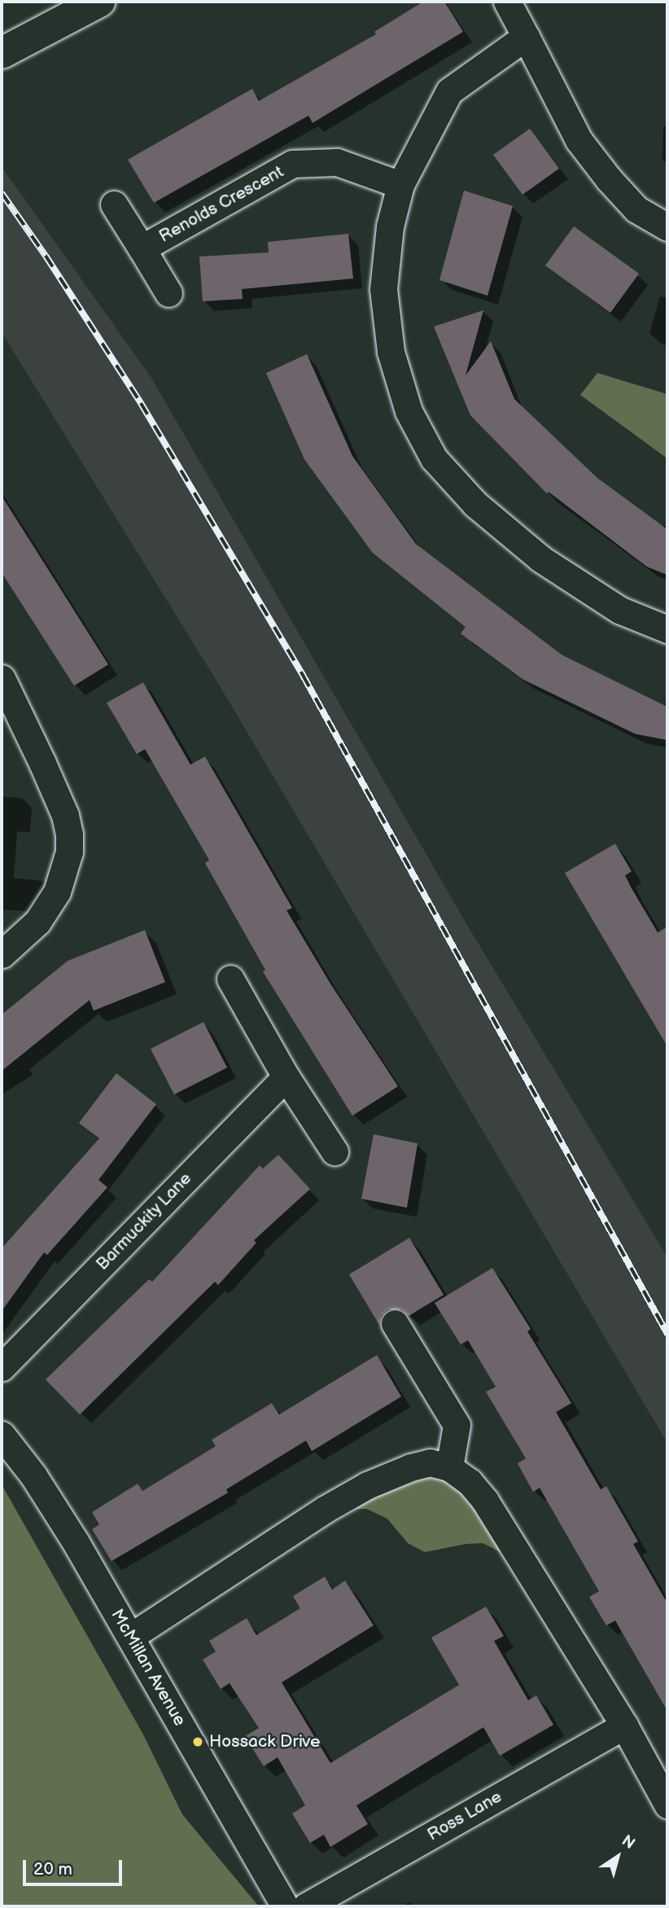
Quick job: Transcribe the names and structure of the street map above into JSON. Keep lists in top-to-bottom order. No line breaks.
{"streets":{"street":["Renolds Crescent","Barmuckity Lane","McMillan Avenue","Ross Lane"]},"places":["Hossack Drive"],"scale_bar":"20 m","north":"top right"}
